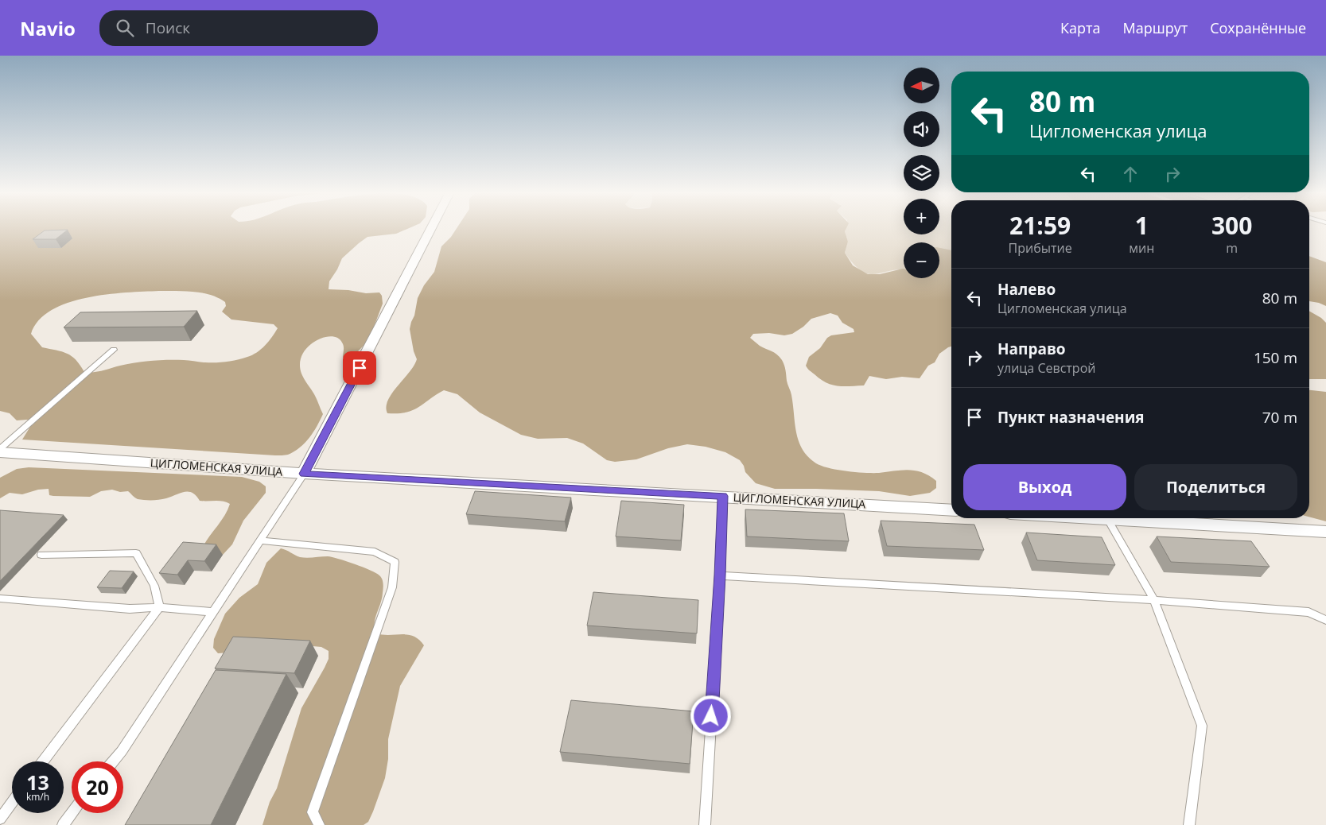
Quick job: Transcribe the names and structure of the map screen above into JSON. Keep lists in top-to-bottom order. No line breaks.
{"streets":{"street":["ЦИГЛОМЕНСКАЯ УЛИЦА"]},"north":"left","page":{"header":"Navio","search":"Поиск","nav":["Карта","Маршрут","Сохранённые"],"map_buttons":["+","−"],"turn":["80 m","Цигломенская улица"],"eta":["21:59","Прибытие","1","мин","300","m"],"list":[{"name":"Налево","note":"Цигломенская улица","value":"80 m"},{"name":"Направо","note":"улица Севстрой","value":"150 m"},{"name":"Пункт назначения","value":"70 m"}],"buttons":["Выход","Поделиться"],"speed":"13 km/h","limit":"20"}}
